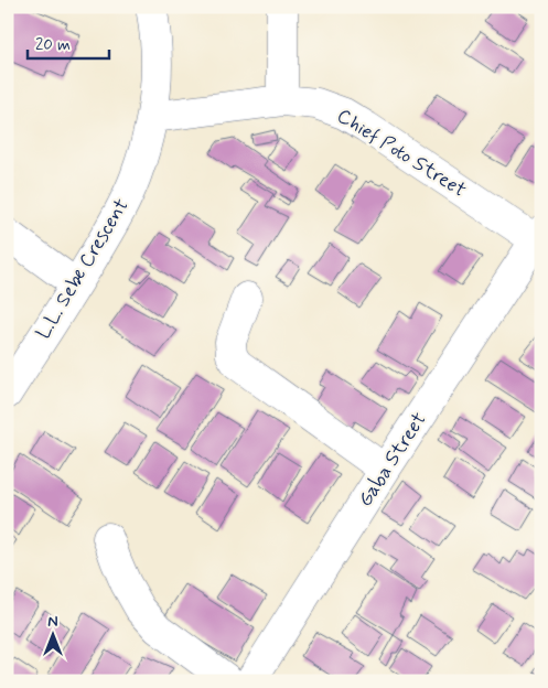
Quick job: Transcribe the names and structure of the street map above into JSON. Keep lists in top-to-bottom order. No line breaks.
{"streets":{"street":["Chief Poto Street","L.L. Sebe Crescent","Gaba Street"]},"crossings":[["Chief Poto Street","L.L. Sebe Crescent"],["Chief Poto Street","Gaba Street"]],"scale_bar":"20 m","north":"top"}
